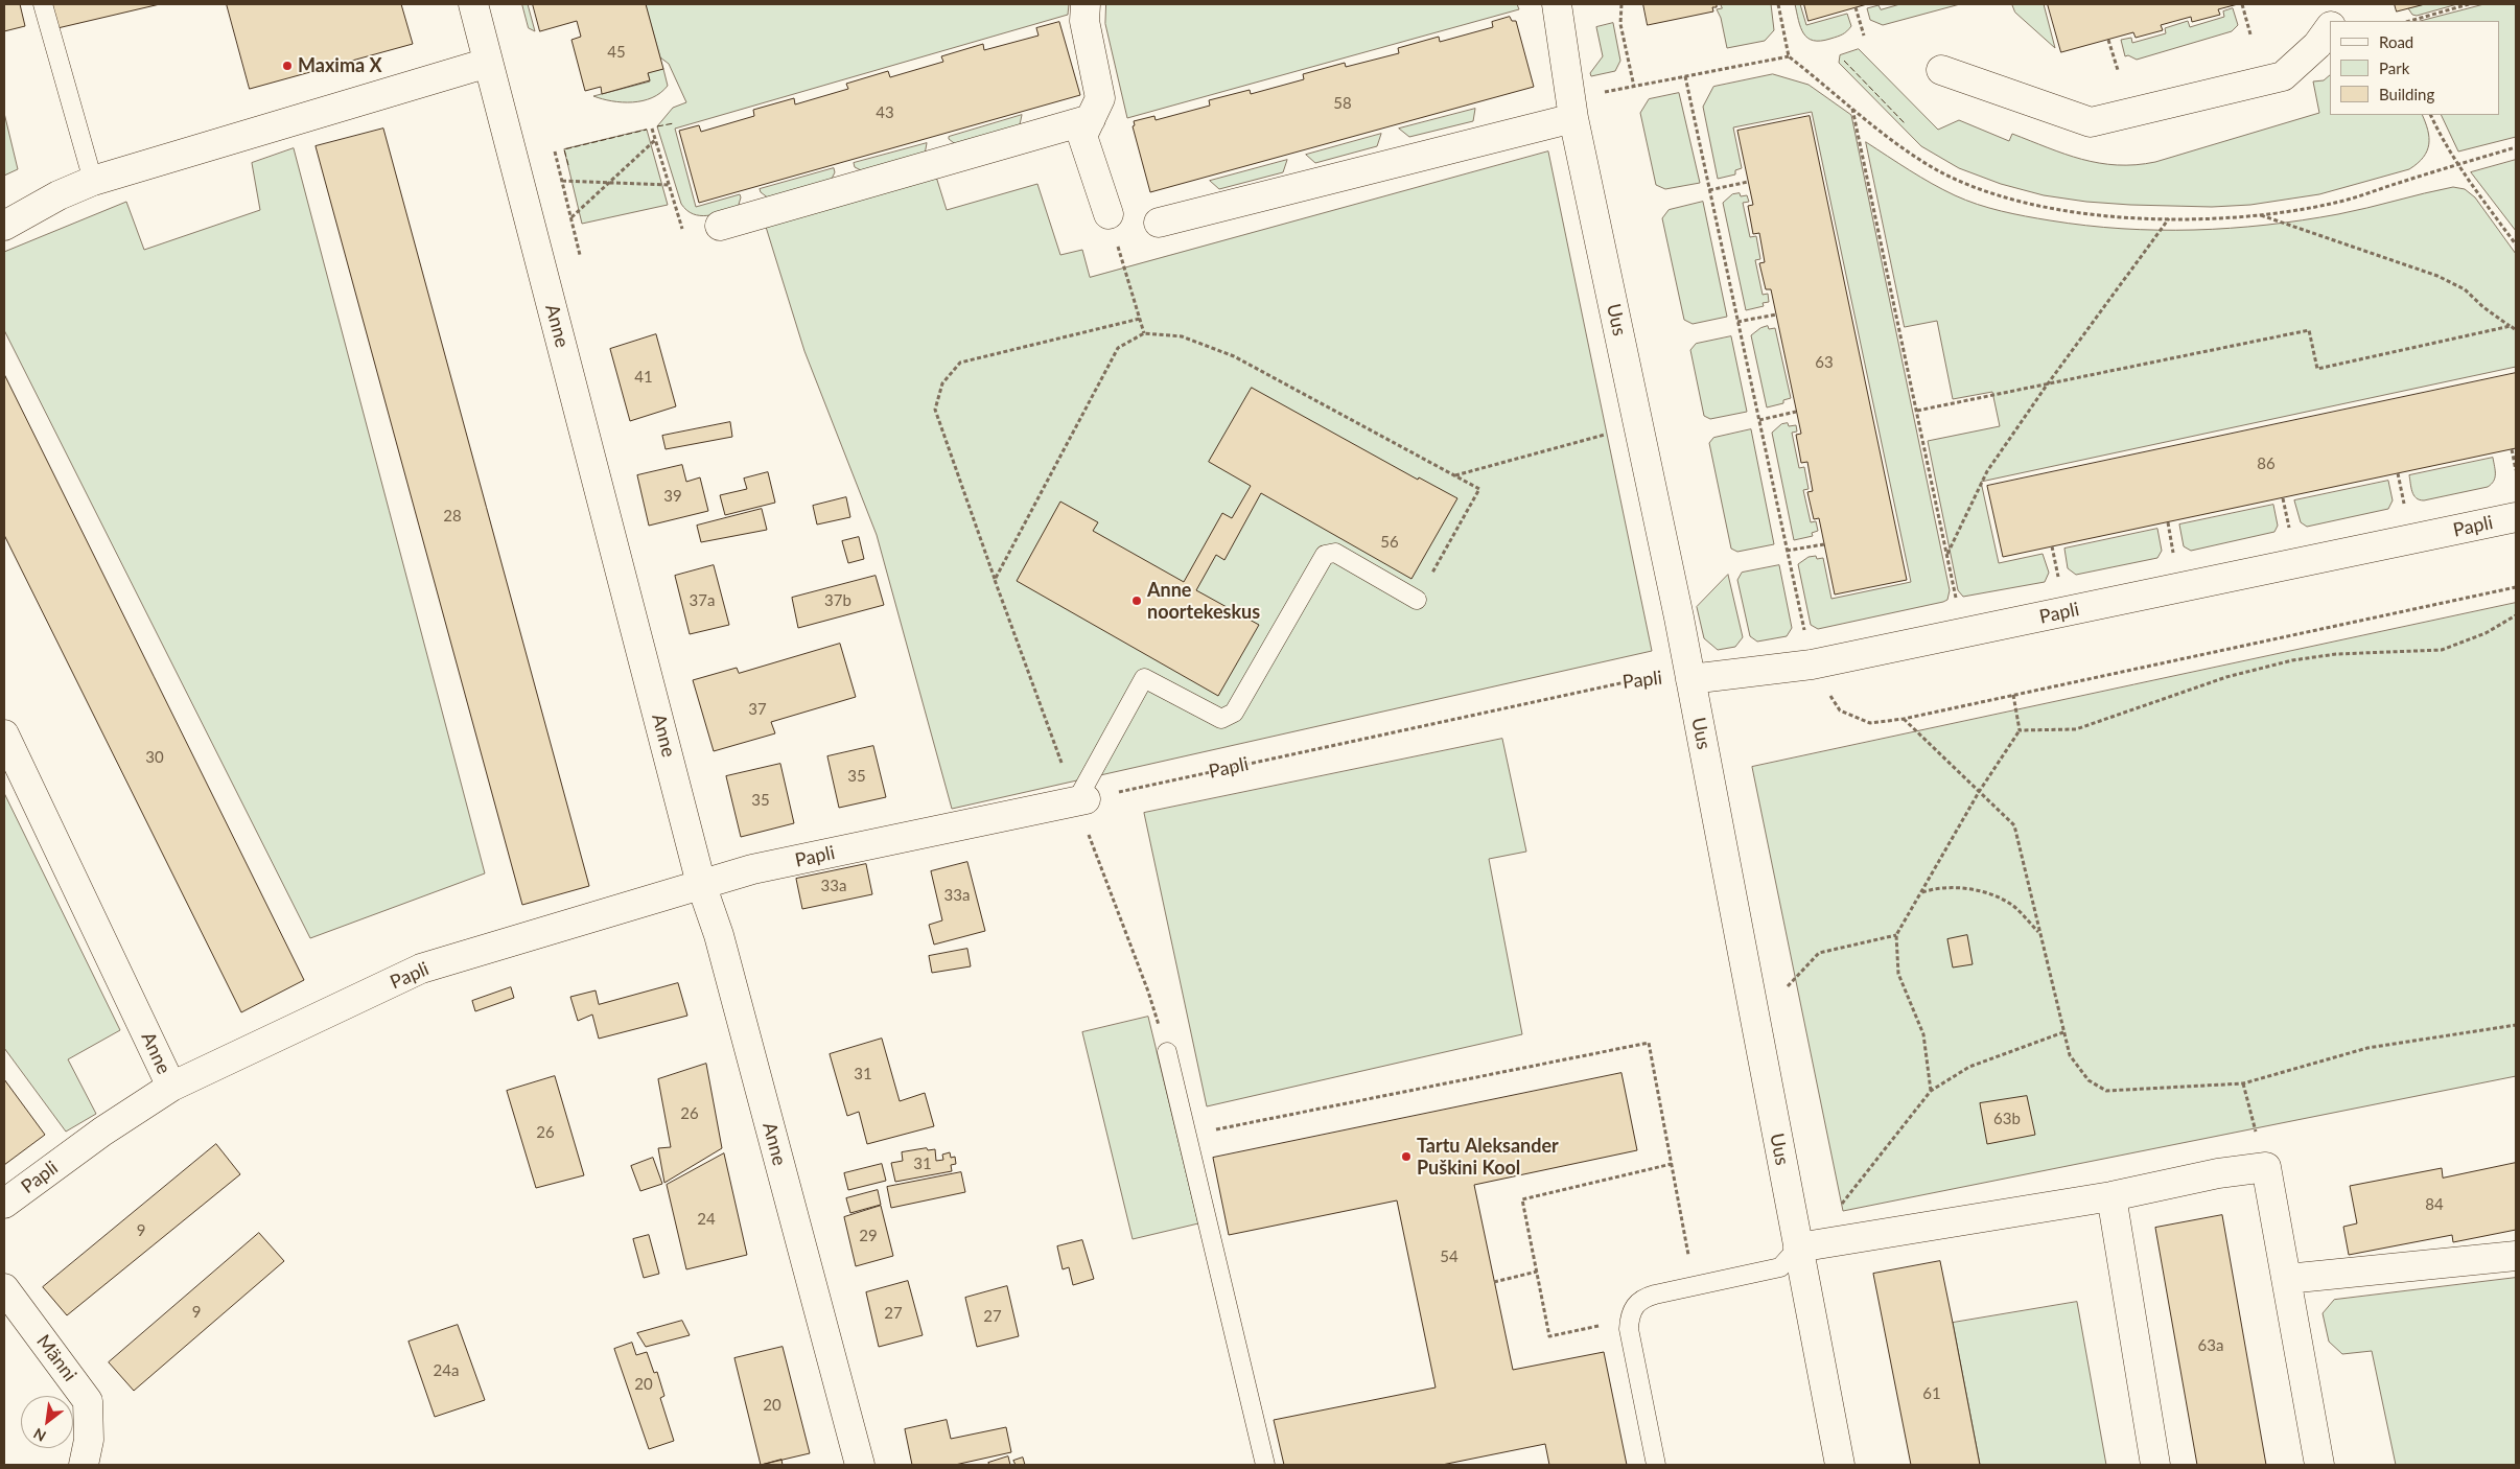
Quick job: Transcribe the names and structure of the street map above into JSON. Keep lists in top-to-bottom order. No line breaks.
{"streets":{"street":["Uus","Anne","Papli","Männi"]},"crossings":[["Uus","Papli"],["Anne","Papli"]],"places":["Maxima X","Anne noortekeskus","Tartu Aleksander Puškini Kool"],"house_numbers":["45","58","43","63","41","86","39","28","56","37a","37b","37","30","35","35","33a","33a","31","26","63b","26","31","84","24","9","29","54","9","27","27","63a","24a","20","61","20"],"legend":["Road","Park","Building"],"north":"bottom left"}
